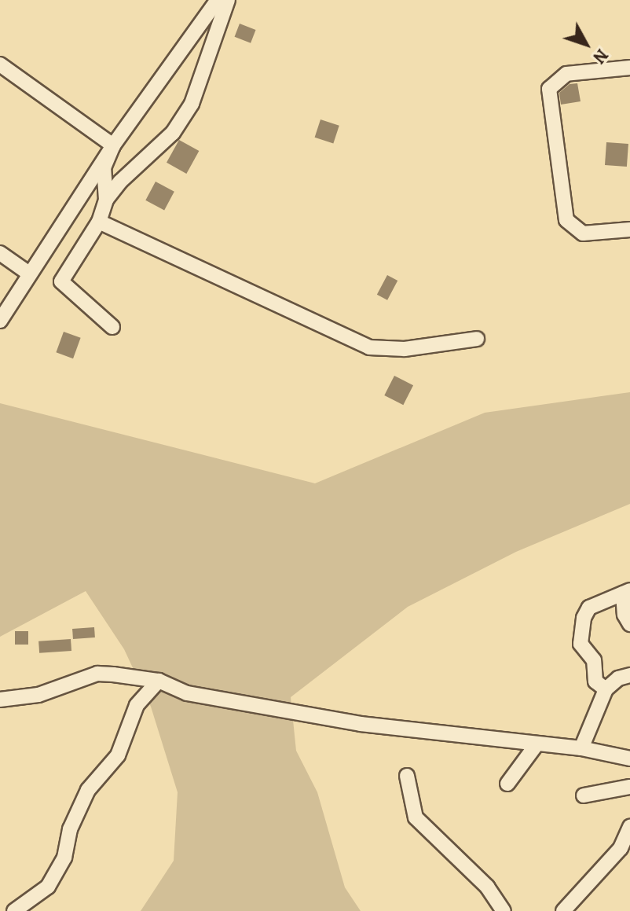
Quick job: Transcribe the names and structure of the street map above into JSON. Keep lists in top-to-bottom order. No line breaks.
{"north":"bottom right"}
